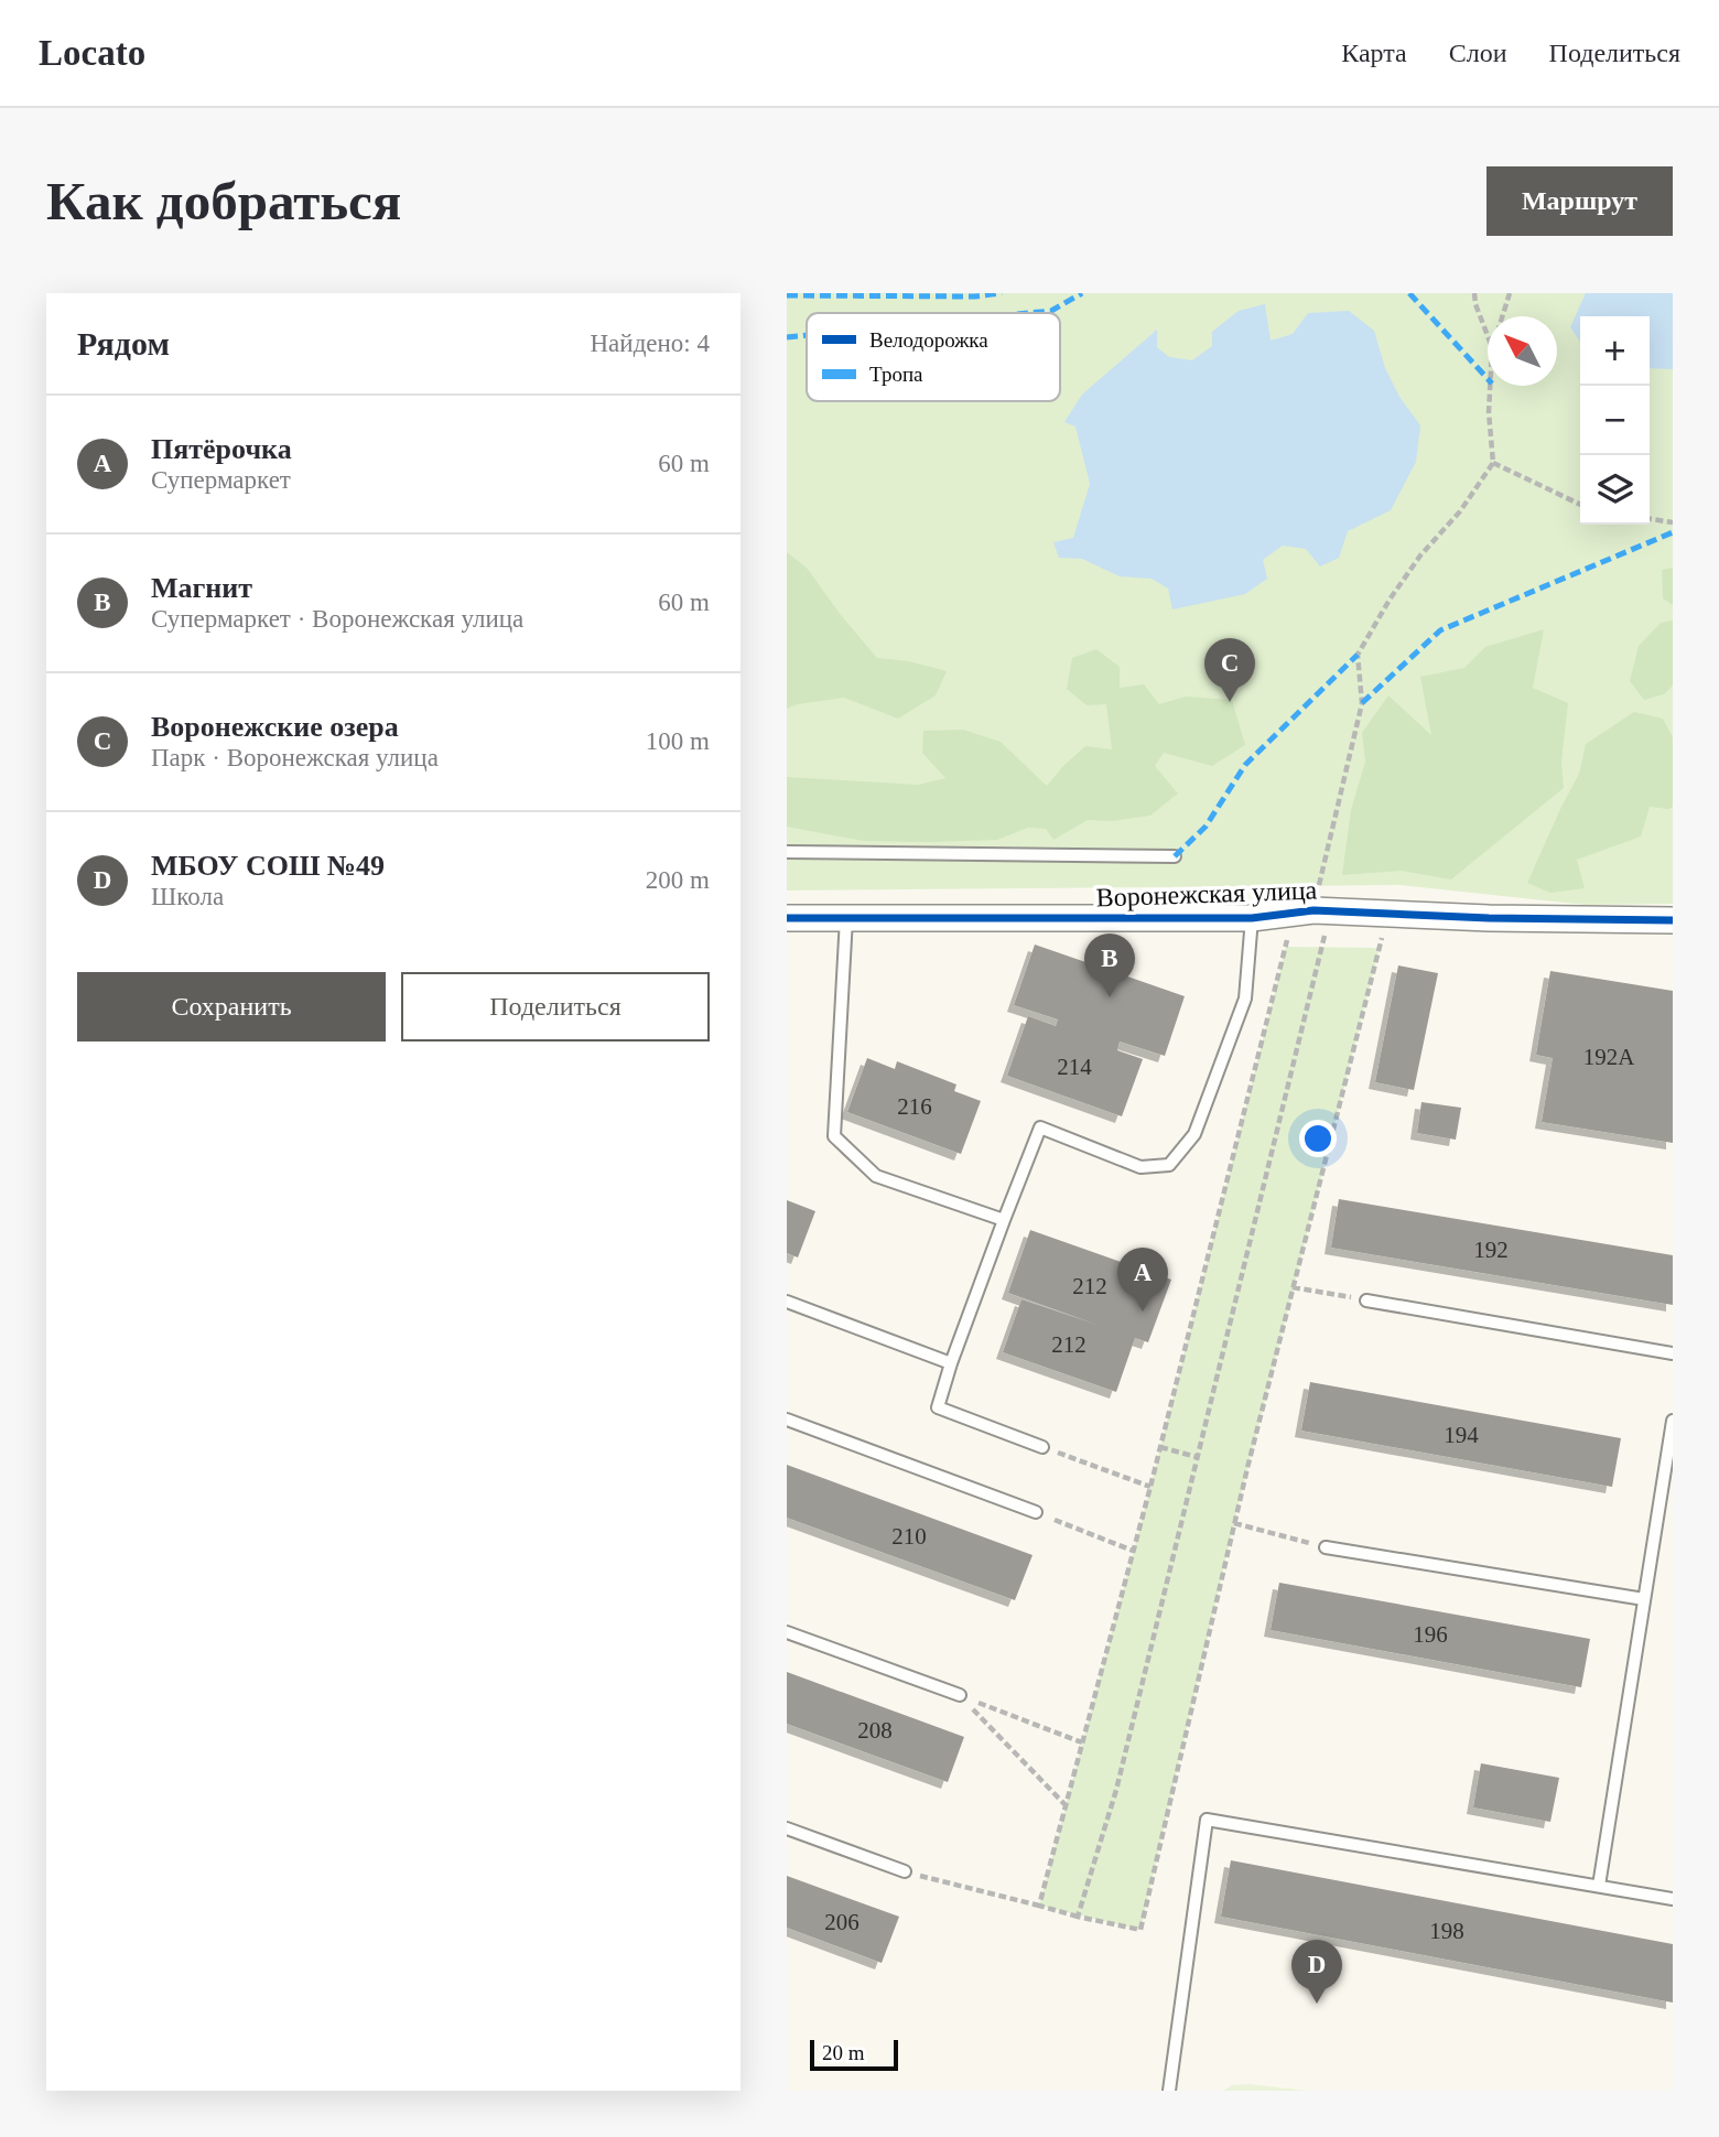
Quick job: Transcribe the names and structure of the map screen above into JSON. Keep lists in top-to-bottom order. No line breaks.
{"streets":{"street":["Воронежская улица"]},"house_numbers":["192А","214","216","192","212","212","194","210","196","208","206","198"],"legend":["Велодорожка","Тропа"],"scale_bar":"20 m","north":"top left","page":{"header":"Locato","nav":["Карта","Слои","Поделиться"],"buttons":["Маршрут",["Сохранить","Поделиться"]],"title":"Как добраться","heading":["Рядом","Найдено: 4"],"map_buttons":["+","−"],"list":[{"mark":"A","name":"Пятёрочка","note":"Супермаркет","value":"60 m"},{"mark":"B","name":"Магнит","note":"Супермаркет · Воронежская улица","value":"60 m"},{"mark":"C","name":"Воронежские озера","note":"Парк · Воронежская улица","value":"100 m"},{"mark":"D","name":"МБОУ СОШ №49","note":"Школа","value":"200 m"}],"pins":["C","B","A","D"],"scale":"20 m"}}
